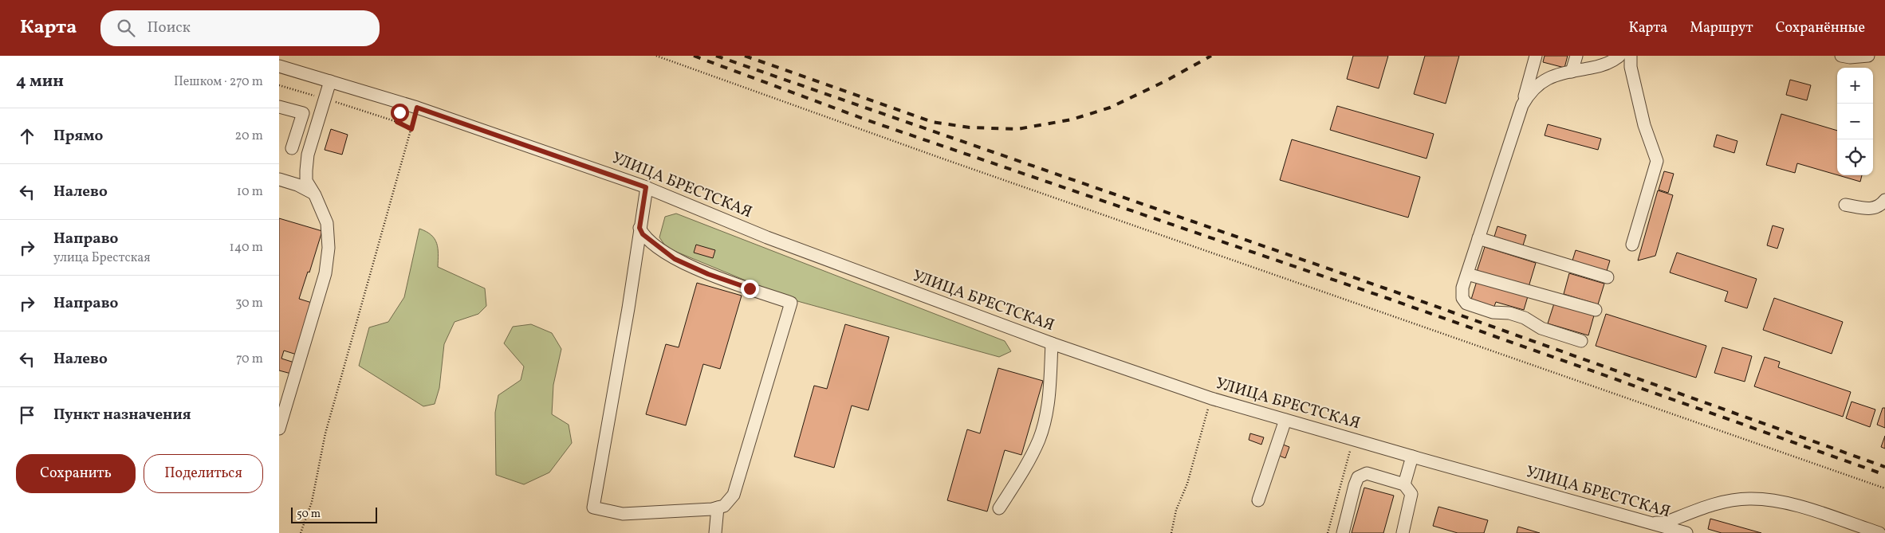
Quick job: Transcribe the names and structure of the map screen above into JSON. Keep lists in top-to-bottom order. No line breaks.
{"streets":{"street":["УЛИЦА БРЕСТСКАЯ"]},"scale_bar":"50 m","page":{"header":"Карта","search":"Поиск","nav":["Карта","Маршрут","Сохранённые"],"heading":["4 мин","Пешком · 270 m"],"map_buttons":["+","−"],"list":[["Прямо","20 m"],["Налево","10 m"],["Направо","улица Брестская","140 m"],["Направо","30 m"],["Налево","70 m"],"Пункт назначения"],"buttons":["Сохранить","Поделиться"],"scale":"50 m"}}
